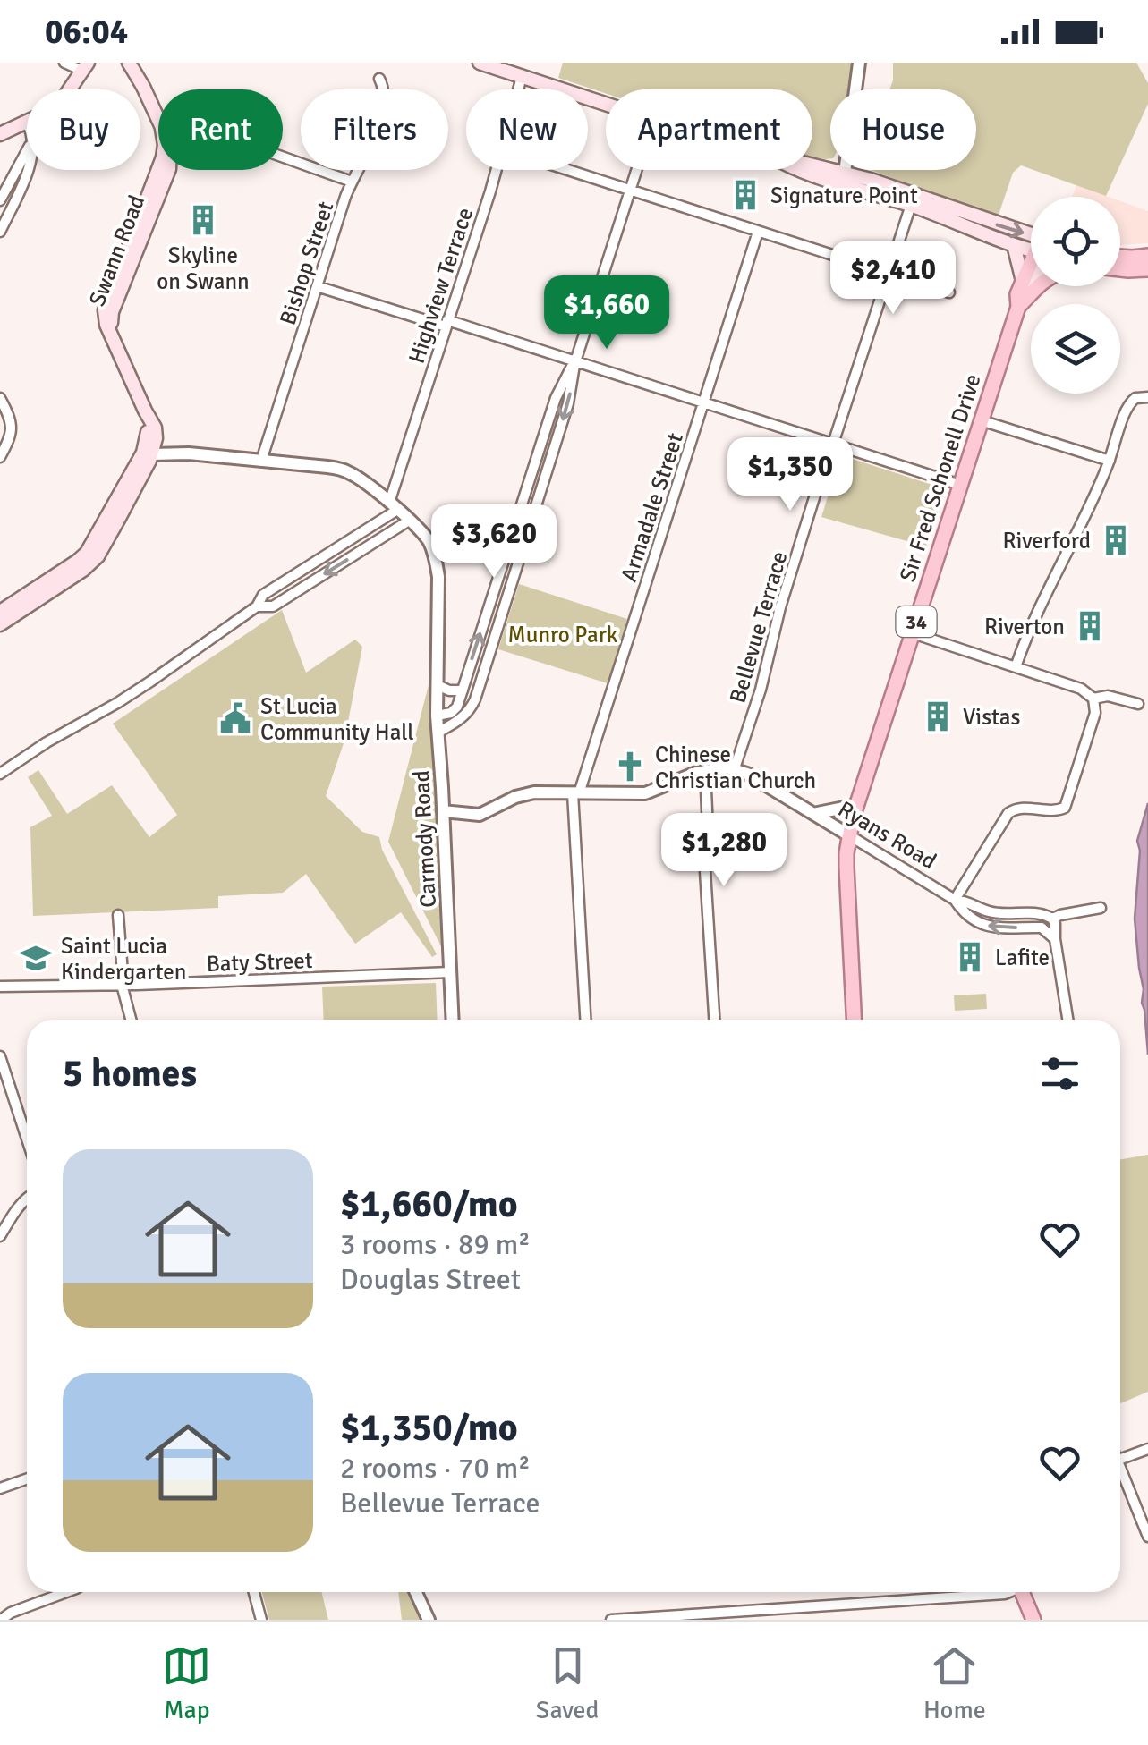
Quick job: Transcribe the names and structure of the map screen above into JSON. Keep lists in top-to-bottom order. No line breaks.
{"streets":{"main road":["Swann Road","Sir Fred Schonell Drive","34"],"street":["Bishop Street","Highview Terrace","Armadale Street","Bellevue Terrace","Ryans Road","Carmody Road","Baty Street"]},"crossings":[["Swann Road","Carmody Road"],["Bishop Street","Carmody Road"],["Highview Terrace","Carmody Road"],["Sir Fred Schonell Drive","Ryans Road"],["Bellevue Terrace","Ryans Road"],["Carmody Road","Baty Street"]],"parks":["Munro Park"],"places":{"building":["Signature Point","Skyline on Swann","Riverford","Riverton","Vistas","Lafite"],"public building":["St Lucia Community Hall"],"church":["Chinese Christian Church"],"school or university":["Saint Lucia Kindergarten"]},"page":{"status":"06:04","chip":["Buy","Rent","Filters","New","Apartment","House"],"price":["$2,410","$1,660","$1,350","$3,620","$1,280"],"heading":"5 homes","list":[{"name":"$1,660/mo","note":"3 rooms · 89 m² · Douglas Street"},{"name":"$1,350/mo","note":"2 rooms · 70 m² · Bellevue Terrace"}],"tabs":["Map","Saved","Home"]}}
